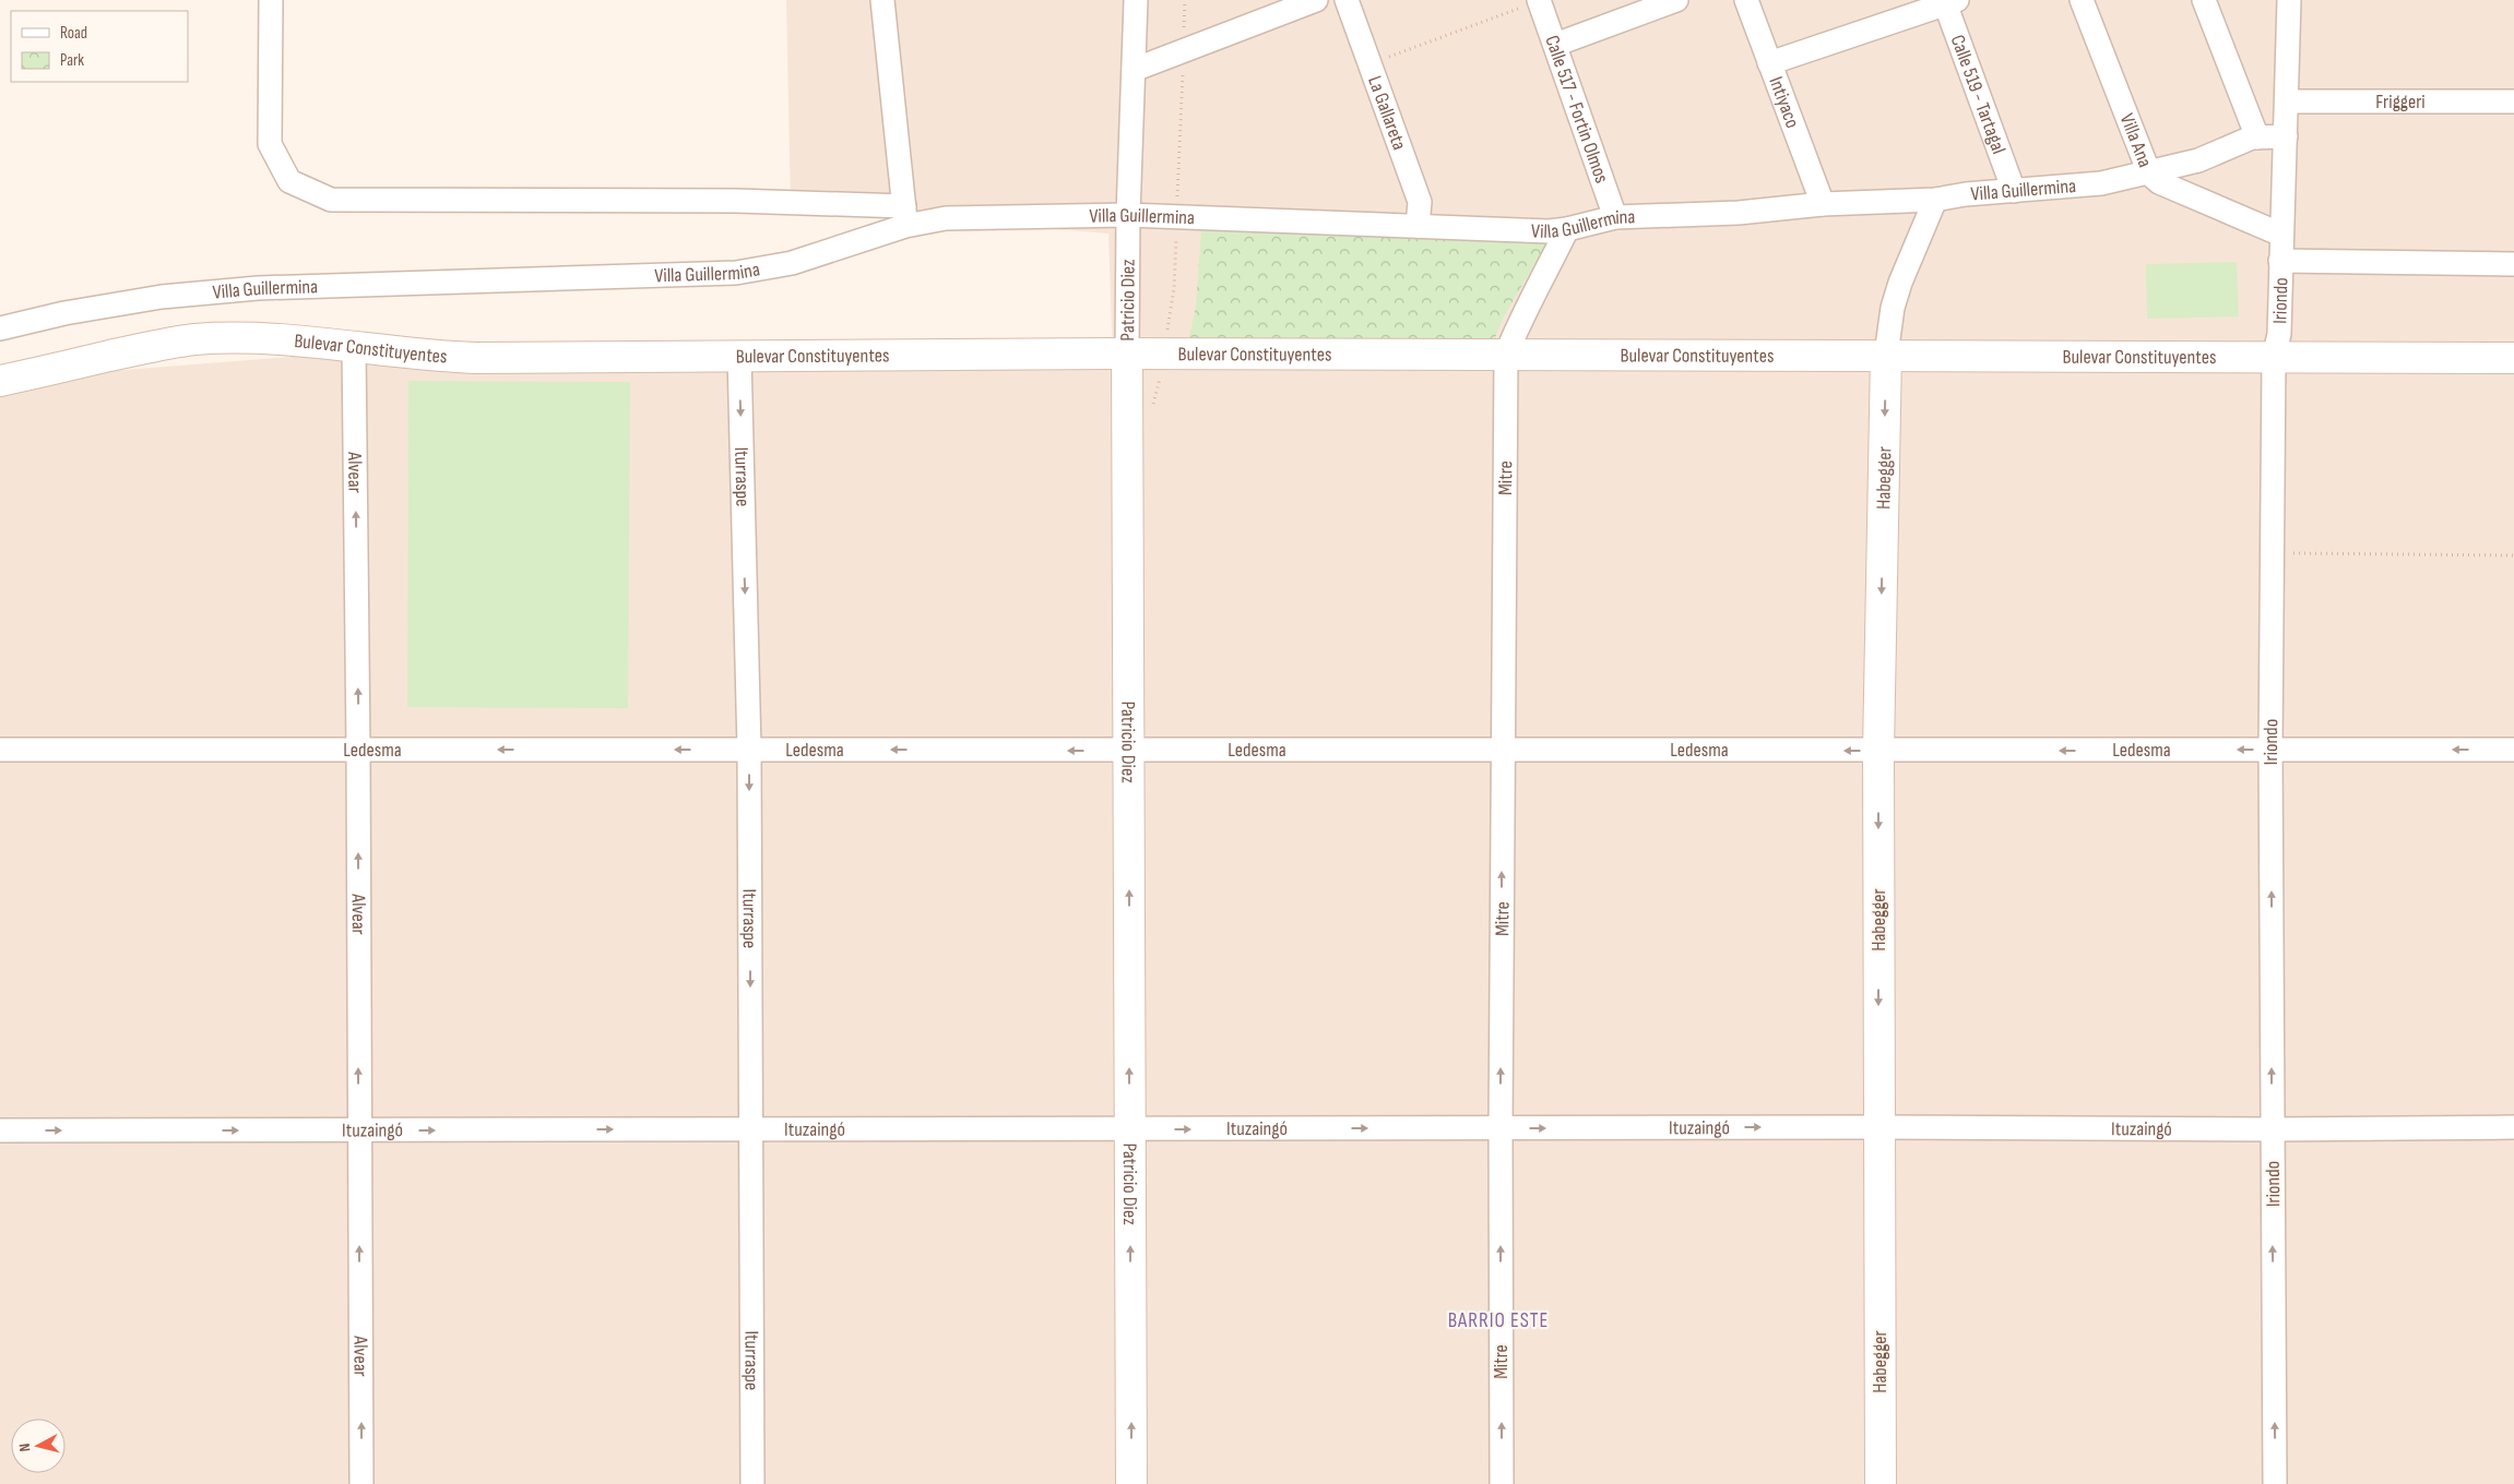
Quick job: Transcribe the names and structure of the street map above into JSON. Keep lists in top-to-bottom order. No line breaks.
{"streets":{"street":["Calle 519 - Tartagal","Friggeri","Intiyaco","Calle 517 - Fortin Olmos","La Gallareta","Villa Ana","Villa Guillermina","Patricio Diez","Iriondo","Bulevar Constituyentes","Alvear","Iturraspe","Mitre","Habegger","Ledesma","Ituzaingó"]},"crossings":[["Calle 519 - Tartagal","Villa Guillermina"],["Friggeri","Iriondo"],["Intiyaco","Villa Guillermina"],["Calle 517 - Fortin Olmos","Villa Guillermina"],["La Gallareta","Villa Guillermina"],["Villa Ana","Villa Guillermina"],["Villa Ana","Iriondo"],["Villa Guillermina","Patricio Diez"],["Villa Guillermina","Iriondo"],["Patricio Diez","Bulevar Constituyentes"],["Patricio Diez","Ledesma"],["Patricio Diez","Ituzaingó"],["Iriondo","Bulevar Constituyentes"],["Iriondo","Ledesma"],["Iriondo","Ituzaingó"],["Bulevar Constituyentes","Alvear"],["Bulevar Constituyentes","Iturraspe"],["Bulevar Constituyentes","Mitre"],["Bulevar Constituyentes","Habegger"],["Alvear","Ledesma"],["Alvear","Ituzaingó"],["Iturraspe","Ledesma"],["Iturraspe","Ituzaingó"],["Mitre","Ledesma"],["Mitre","Ituzaingó"],["Habegger","Ledesma"],["Habegger","Ituzaingó"]],"one_way":["Patricio Diez","Iriondo","Alvear","Iturraspe","Mitre","Habegger","Ledesma","Ituzaingó"],"districts":["BARRIO ESTE"],"legend":["Road","Park"],"north":"left"}
